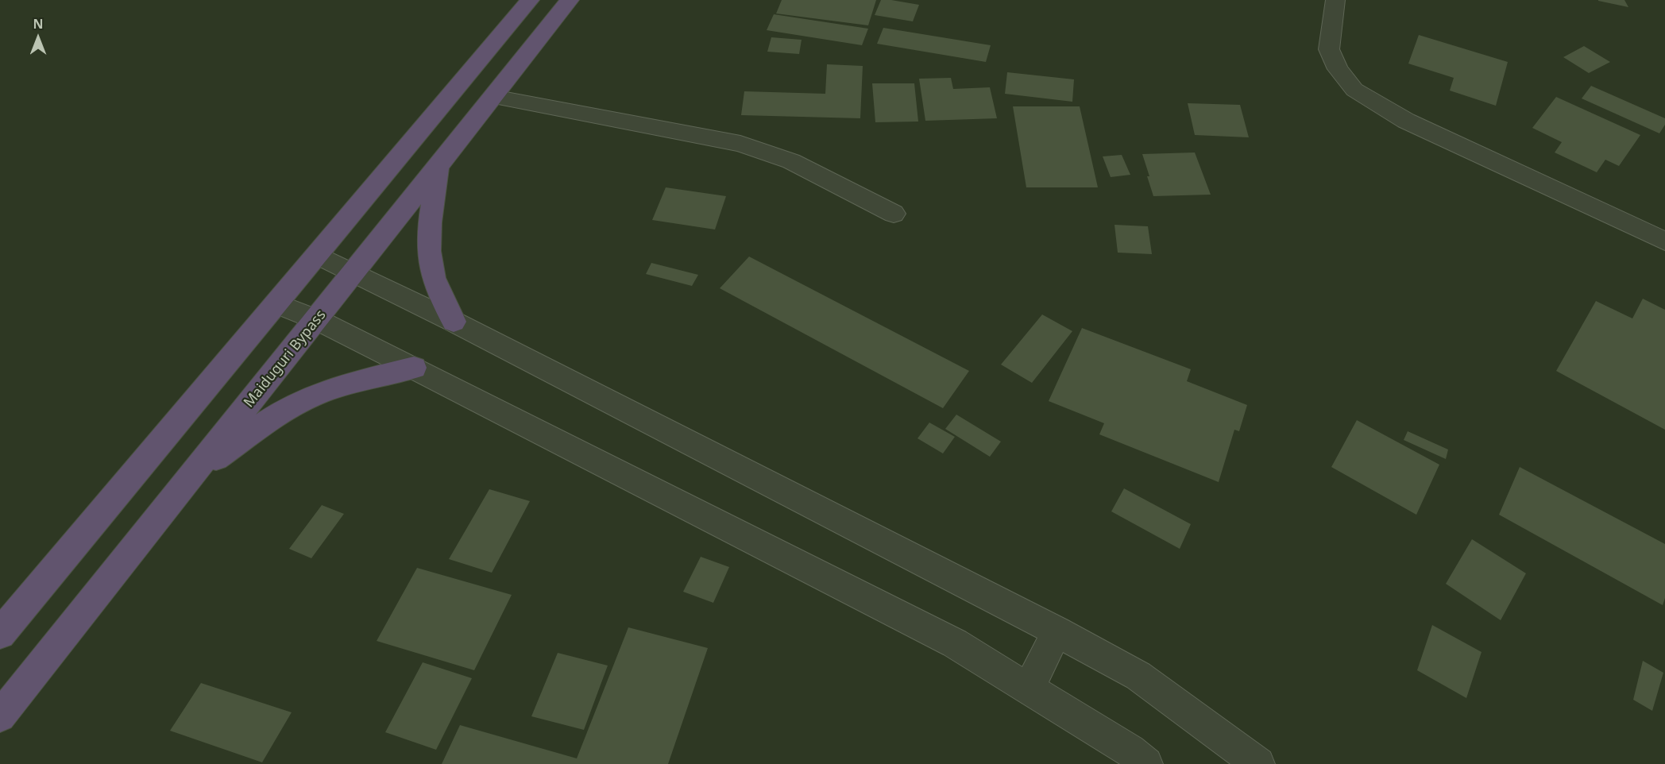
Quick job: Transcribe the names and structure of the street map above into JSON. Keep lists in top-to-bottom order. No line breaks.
{"streets":{"highway":["Maiduguri Bypass"]},"north":"top"}
